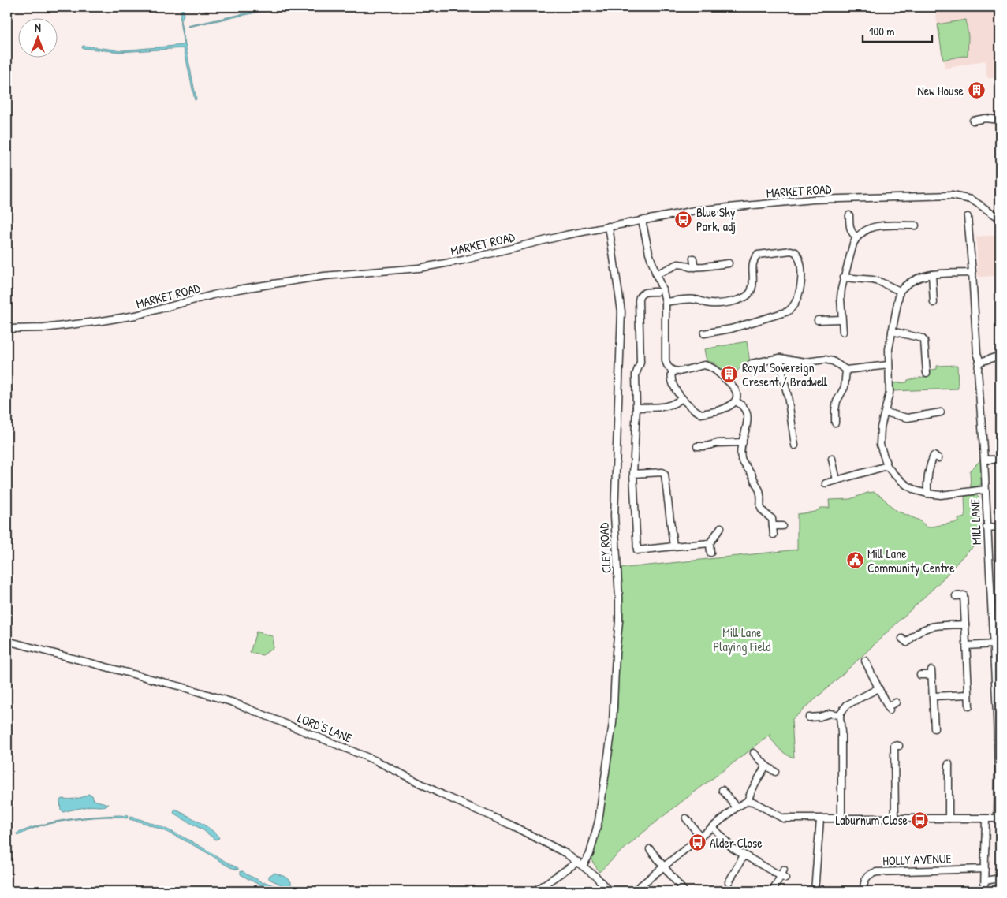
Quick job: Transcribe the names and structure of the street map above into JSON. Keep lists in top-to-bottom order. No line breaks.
{"streets":{"street":["MARKET ROAD","MILL LANE","CLEY ROAD","LORD'S LANE","HOLLY AVENUE"]},"crossings":[["MARKET ROAD","CLEY ROAD"],["CLEY ROAD","LORD'S LANE"]],"parks":["Mill Lane Playing Field"],"places":{"building":["New House","Royal Sovereign Cresent / Bradwell"],"bus stop":["Blue Sky Park, adj","Laburnum Close","Alder Close"],"public building":["Mill Lane Community Centre"]},"scale_bar":"100 m","north":"top"}
